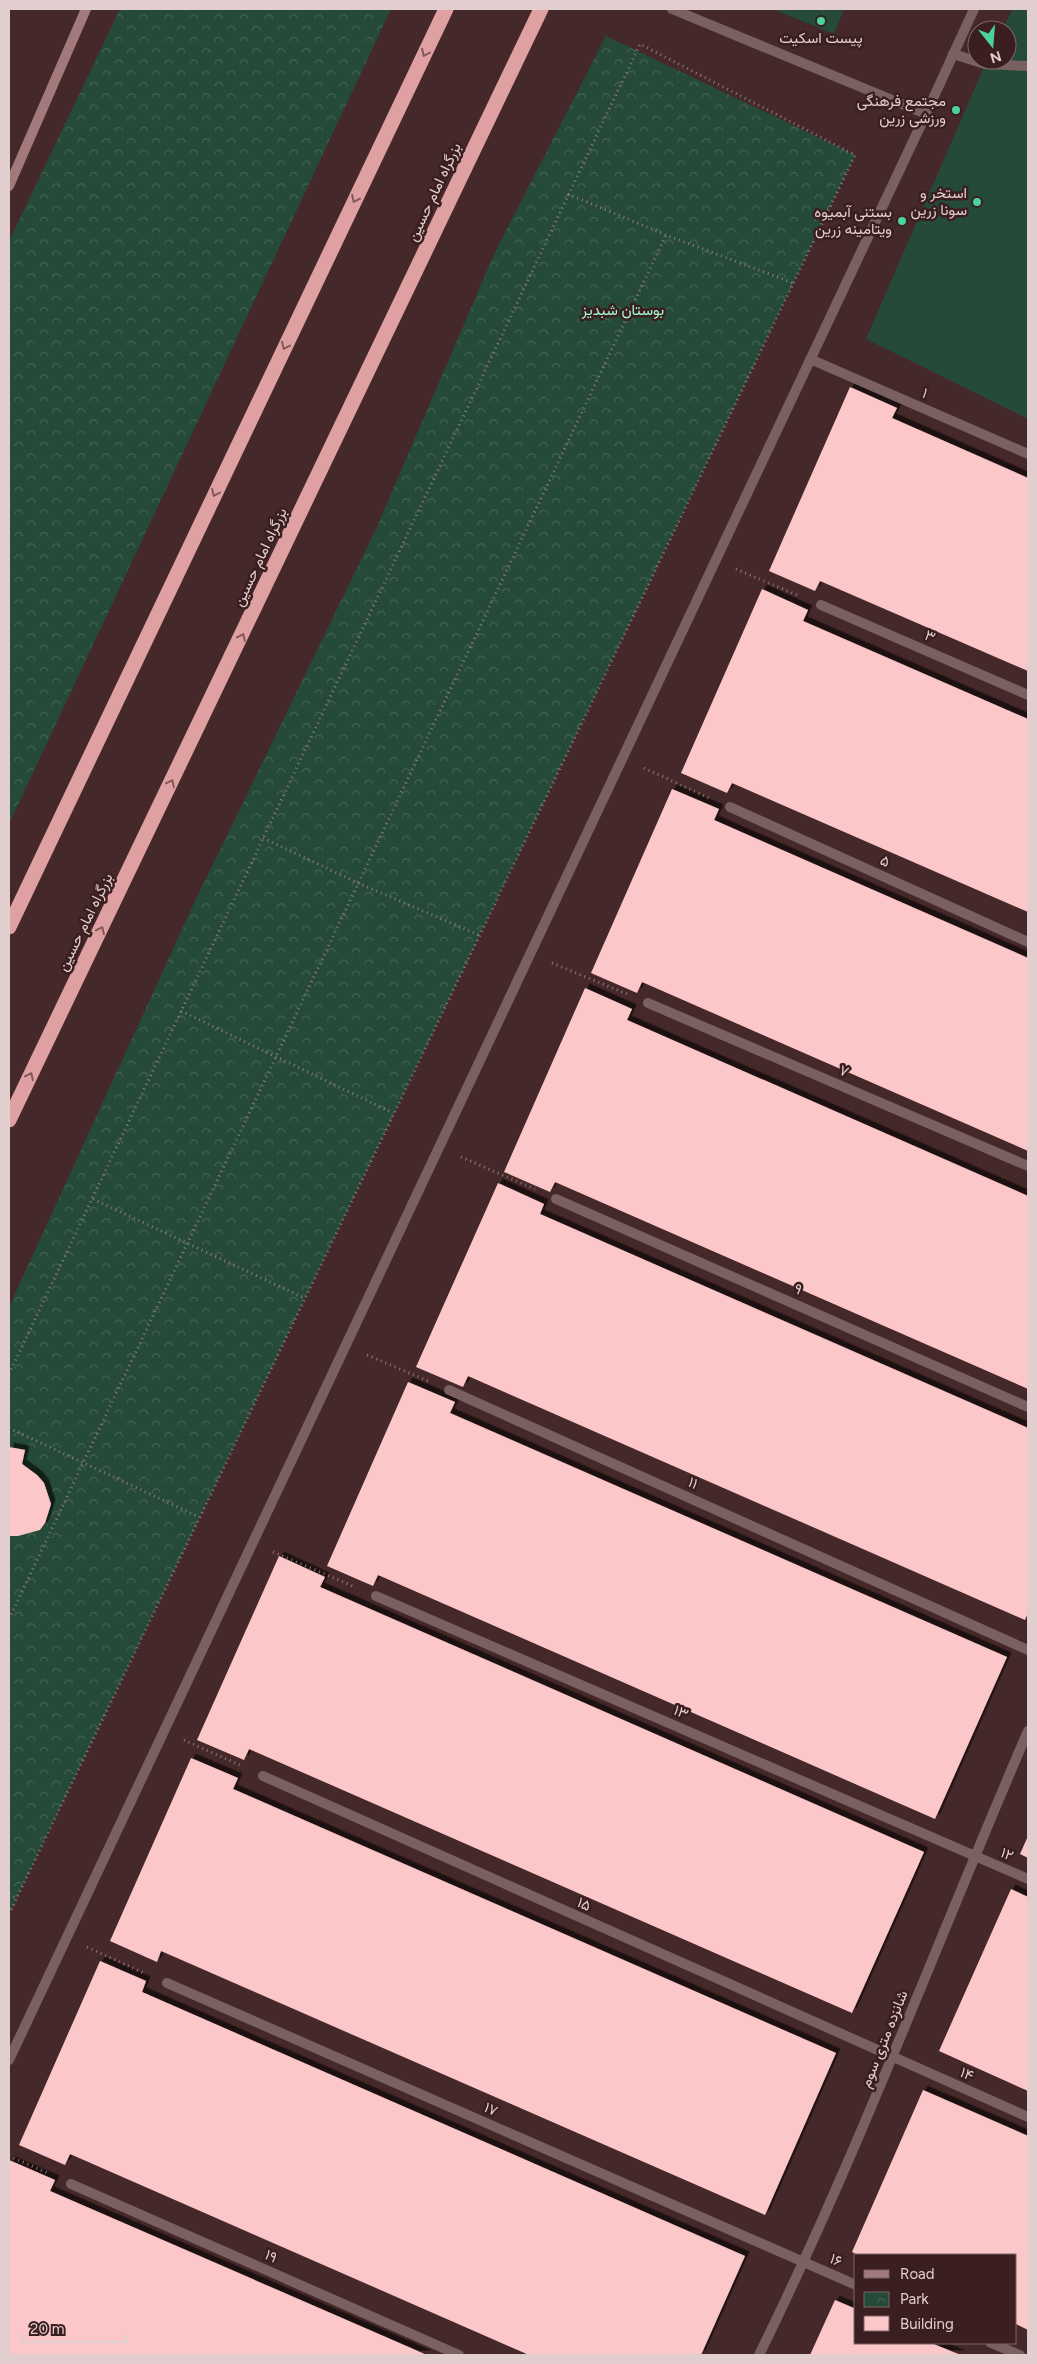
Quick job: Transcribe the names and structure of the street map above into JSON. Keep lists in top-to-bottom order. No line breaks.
{"streets":{"highway":["بزرگراه امام حسین"],"street":["۱","۳","۵","۷","۹","۱۱","۱۳","۱۲","۱۵","شانزده متری سوم","۱۴","۱۷","۱۹","۱۶"]},"crossings":[["۱۳","۱۲"],["۱۳","شانزده متری سوم"],["۱۲","شانزده متری سوم"],["۱۵","شانزده متری سوم"],["۱۵","۱۴"],["شانزده متری سوم","۱۴"],["شانزده متری سوم","۱۷"],["شانزده متری سوم","۱۶"],["۱۷","۱۶"]],"parks":["بوستان شبدیز"],"places":["پیست اسکیت","مجتمع فرهنگی ورزشی زرین","استخر و سونا زرین","بستنی آبمیوه ویتامینه زرین"],"legend":["Road","Park","Building"],"scale_bar":"20 m","north":"bottom"}
